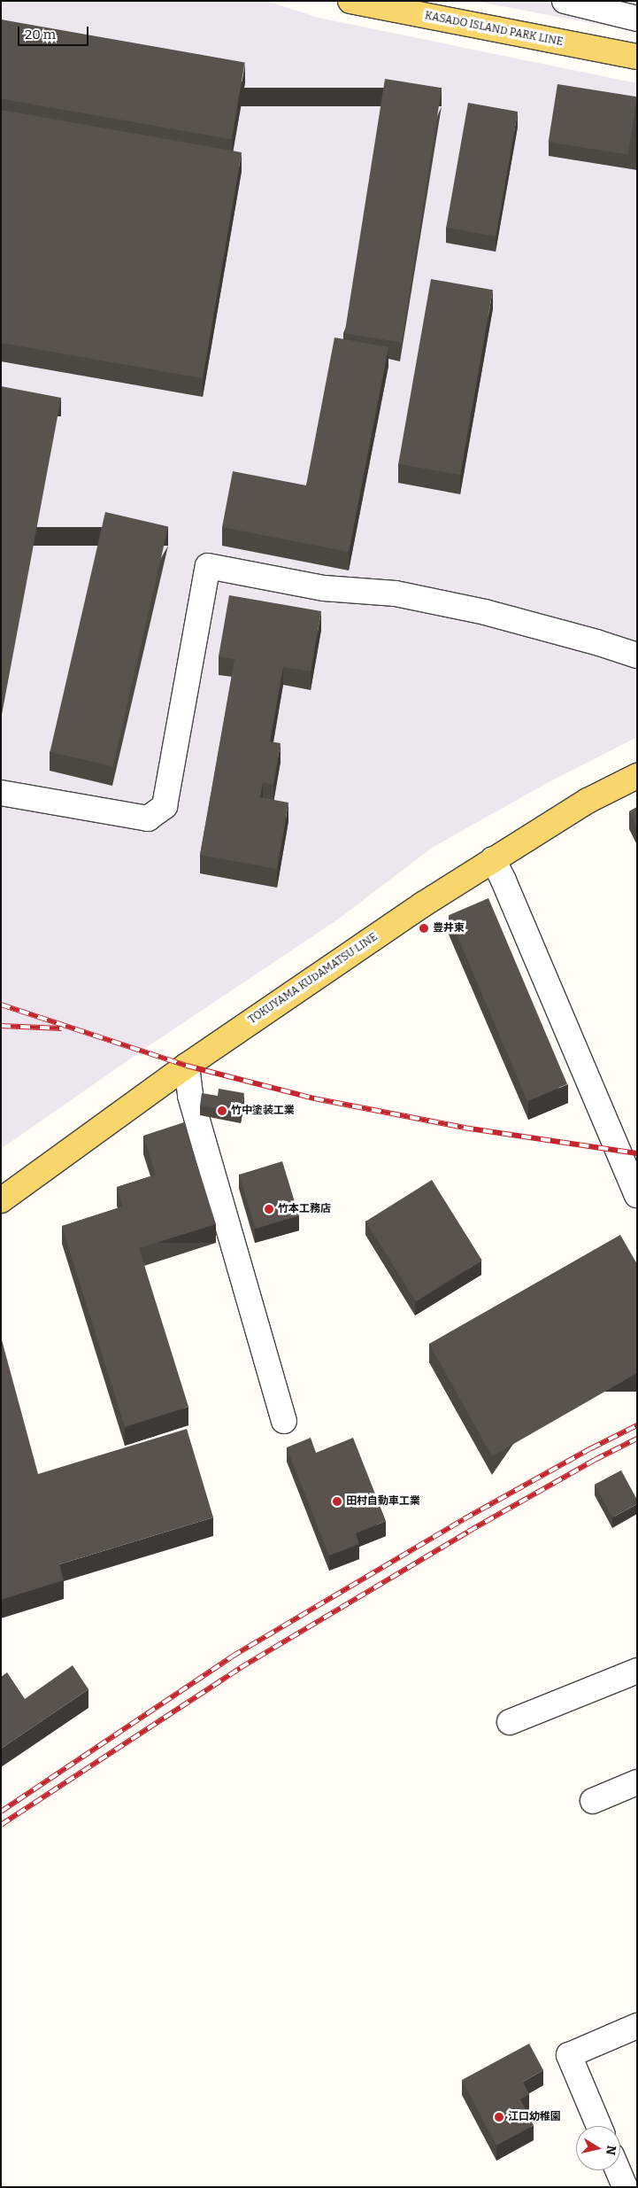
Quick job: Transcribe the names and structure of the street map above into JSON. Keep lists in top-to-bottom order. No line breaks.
{"streets":{"main road":["KASADO ISLAND PARK LINE","TOKUYAMA KUDAMATSU LINE"]},"places":["豊井東","竹中塗装工業","竹本工務店","田村自動車工業","江口幼稚園"],"scale_bar":"20 m","north":"right"}
